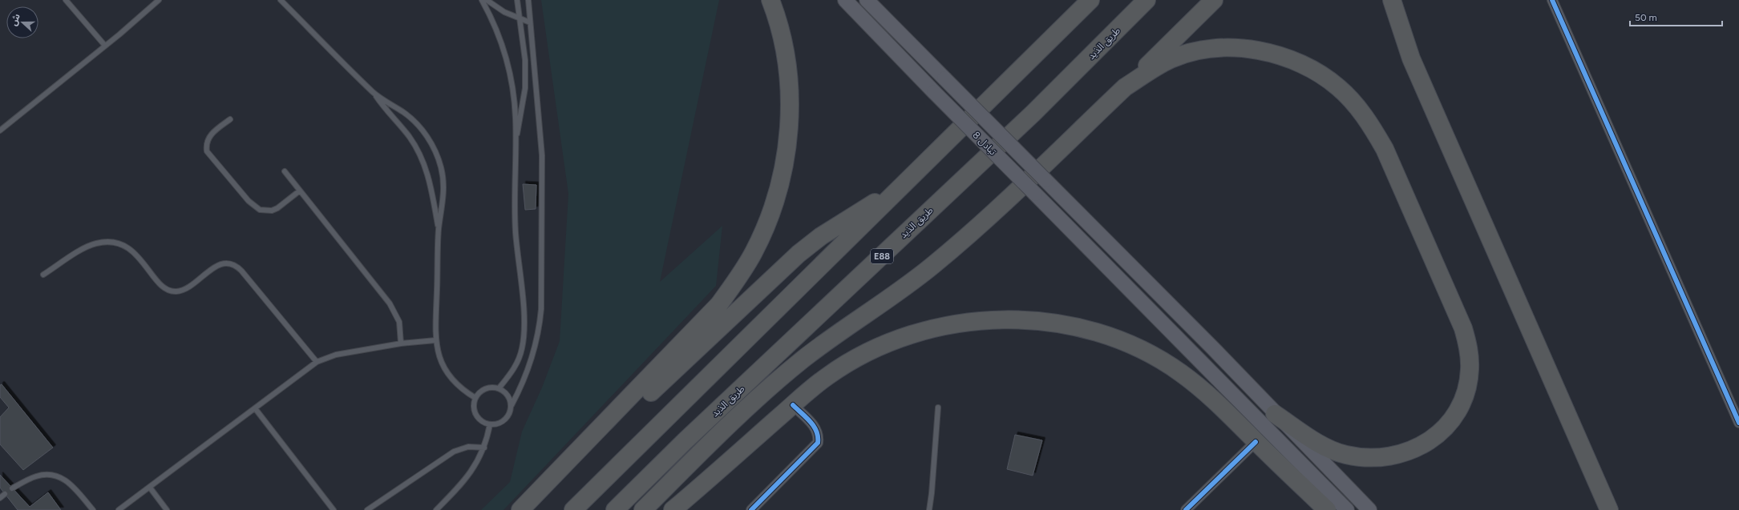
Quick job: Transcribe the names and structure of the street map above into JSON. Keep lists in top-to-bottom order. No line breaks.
{"streets":{"highway":["طريق الذيد","E88"],"main road":["تبادل 8"]},"scale_bar":"50 m","north":"left"}
